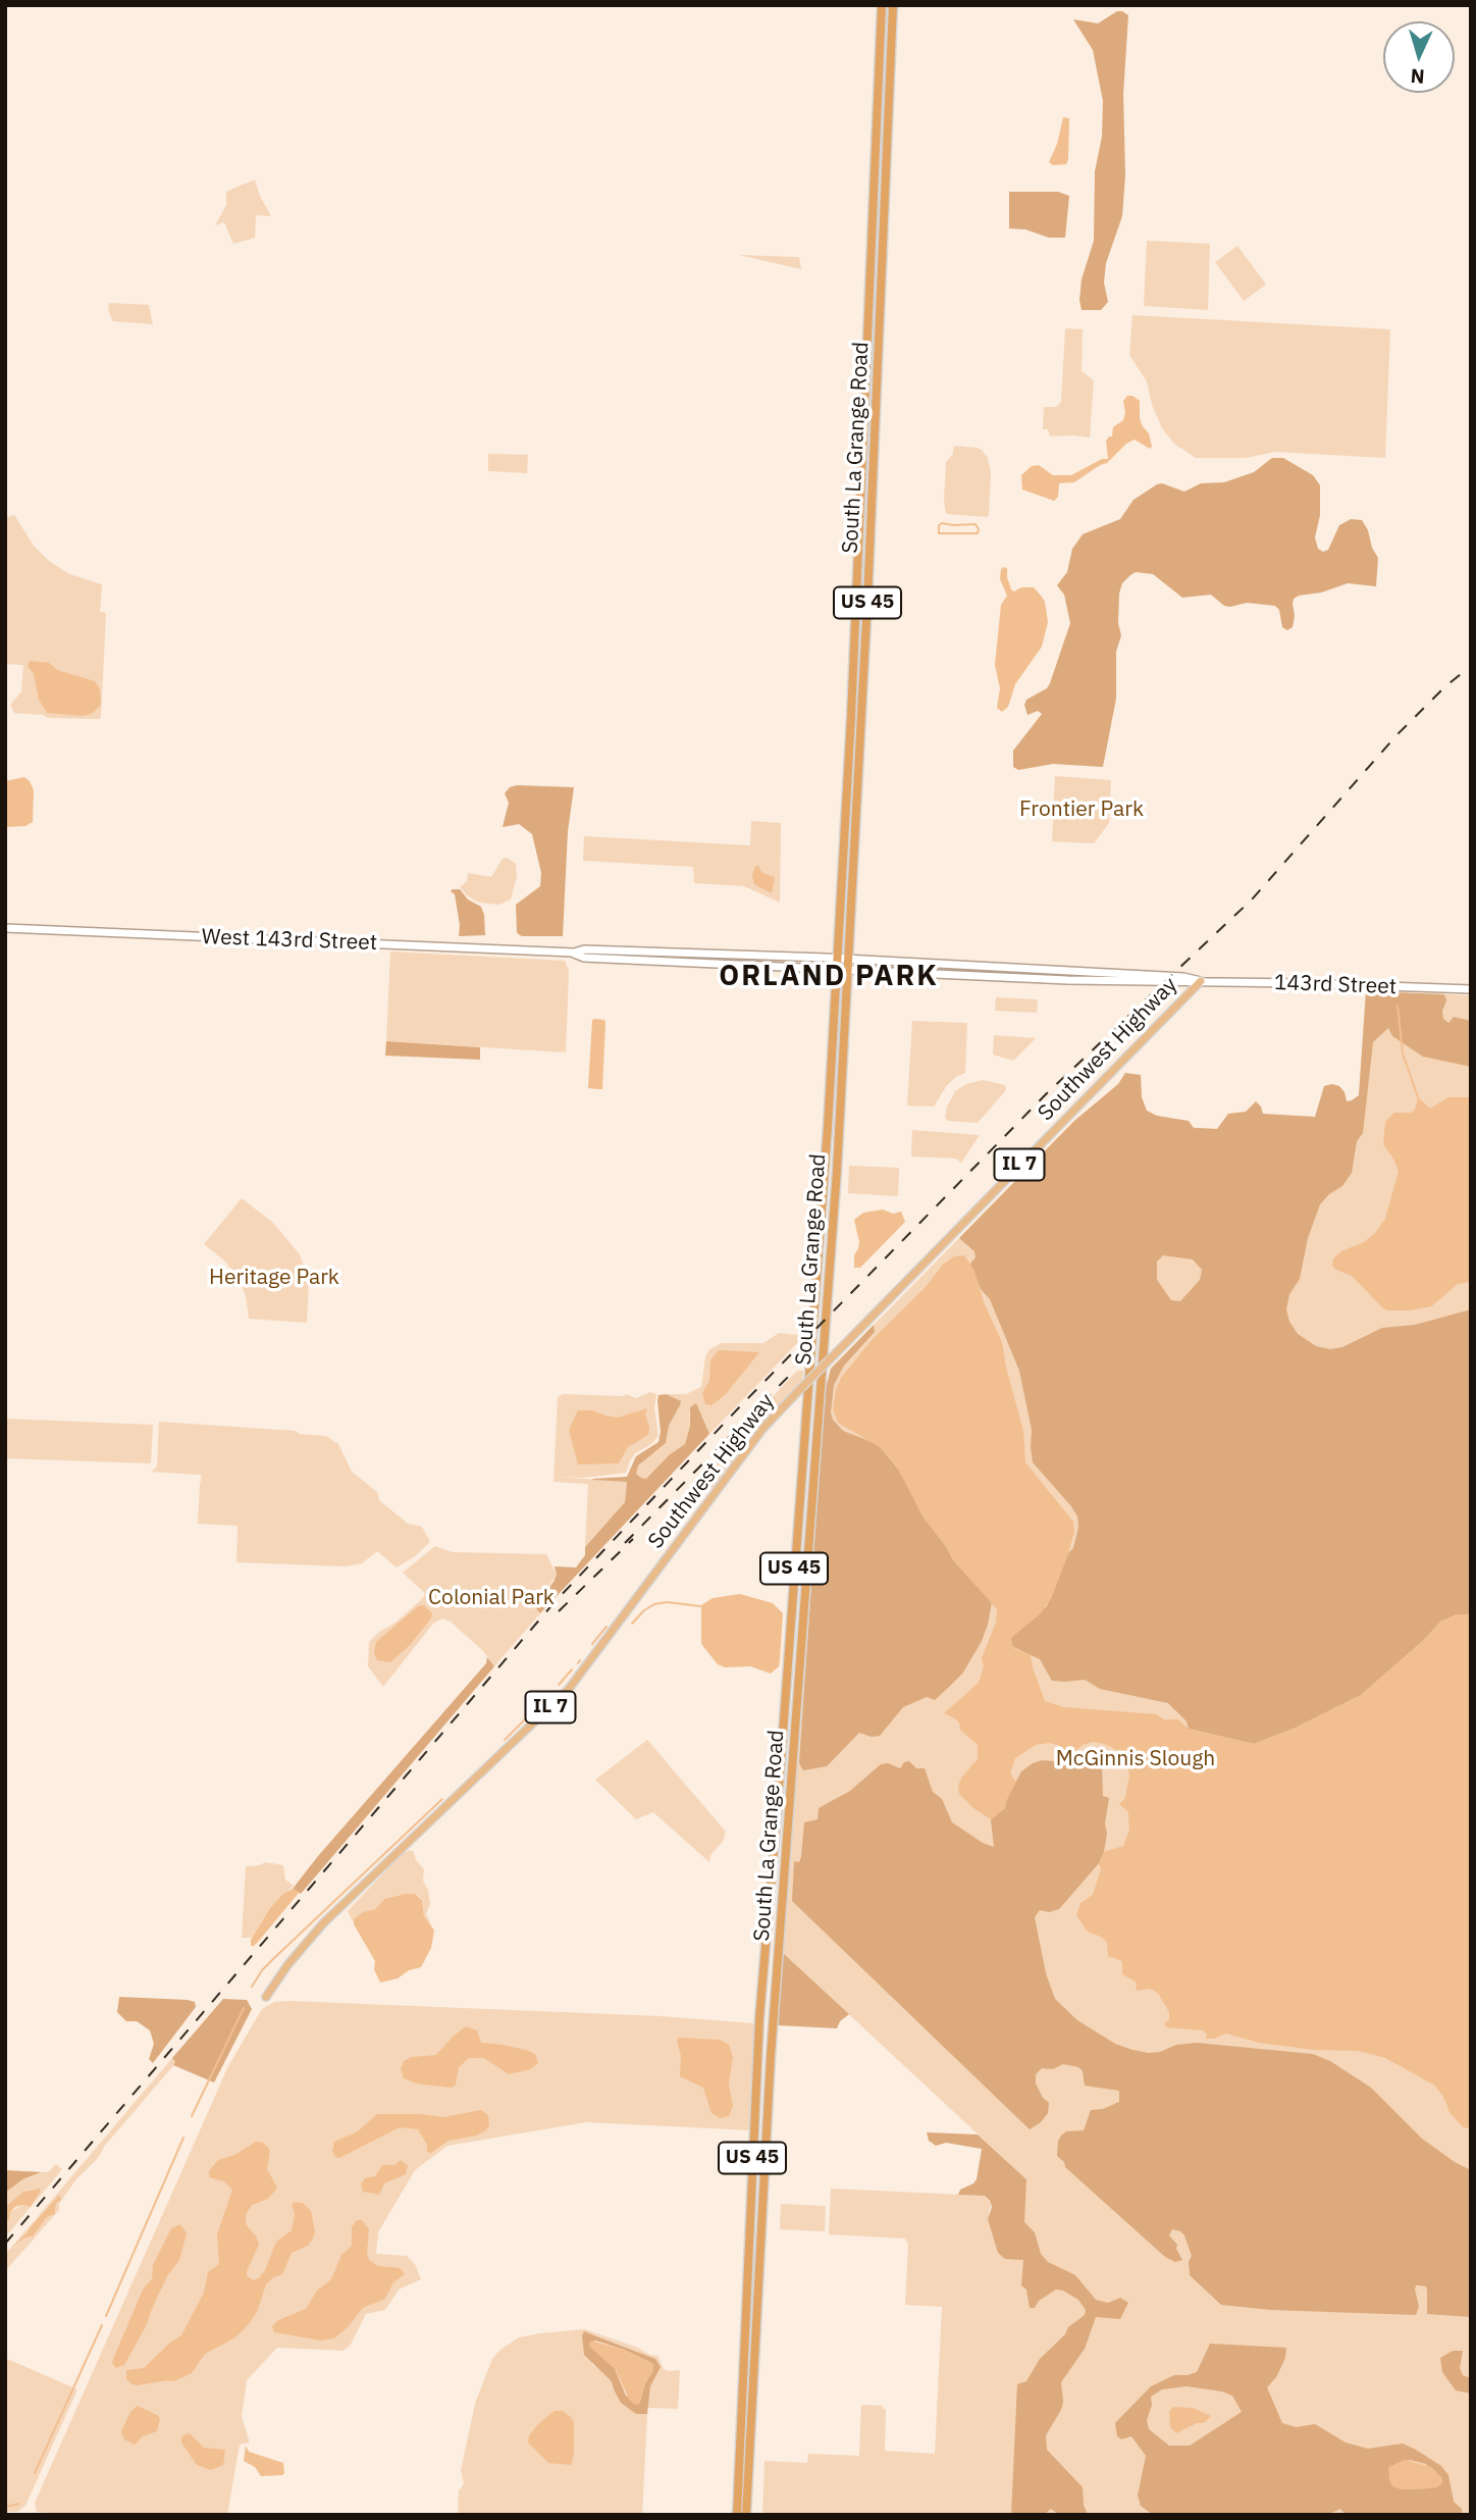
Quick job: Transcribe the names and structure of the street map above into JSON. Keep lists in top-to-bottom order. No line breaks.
{"streets":{"highway":["South La Grange Road","US 45"],"main road":["West 143rd Street","143rd Street","Southwest Highway","IL 7"]},"crossings":[["South La Grange Road","West 143rd Street"],["West 143rd Street","143rd Street"],["West 143rd Street","Southwest Highway"],["143rd Street","Southwest Highway"]],"districts":["ORLAND PARK"],"parks":["Frontier Park","Heritage Park","Colonial Park","McGinnis Slough"],"north":"bottom"}
